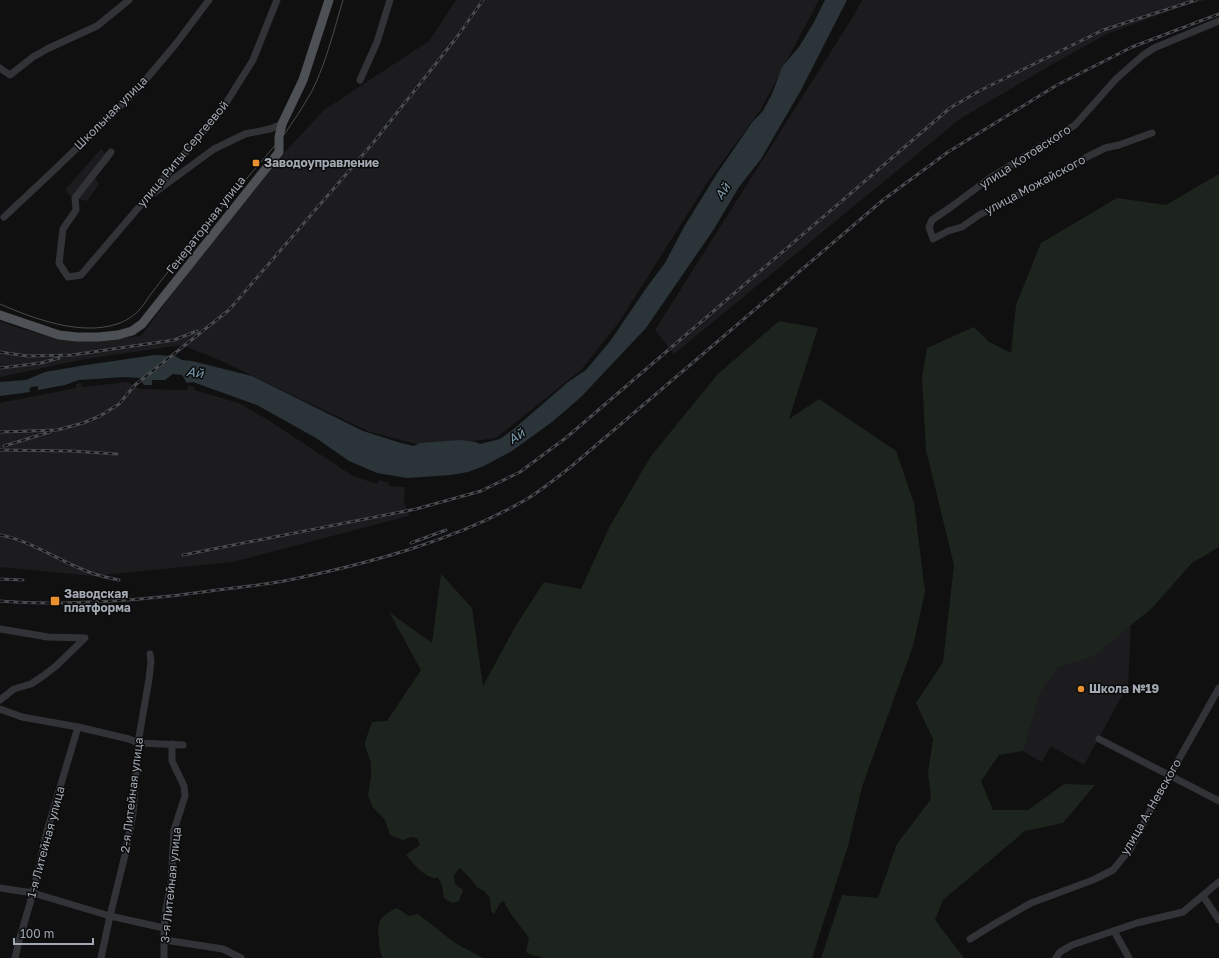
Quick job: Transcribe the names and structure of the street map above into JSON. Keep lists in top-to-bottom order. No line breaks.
{"streets":{"main road":["Генераторная улица"],"street":["Школьная улица","улица Риты Сергеевой","улица Котовского","улица Можайского","2-я Литейная улица","улица А. Невского","1-я Литейная улица","3-я Литейная улица"]},"crossings":[["улица Котовского","улица Можайского"]],"water":["Ай"],"places":{"transit":["Заводоуправление","Заводская платформа"],"other":["Школа №19"]},"scale_bar":"100 m"}
